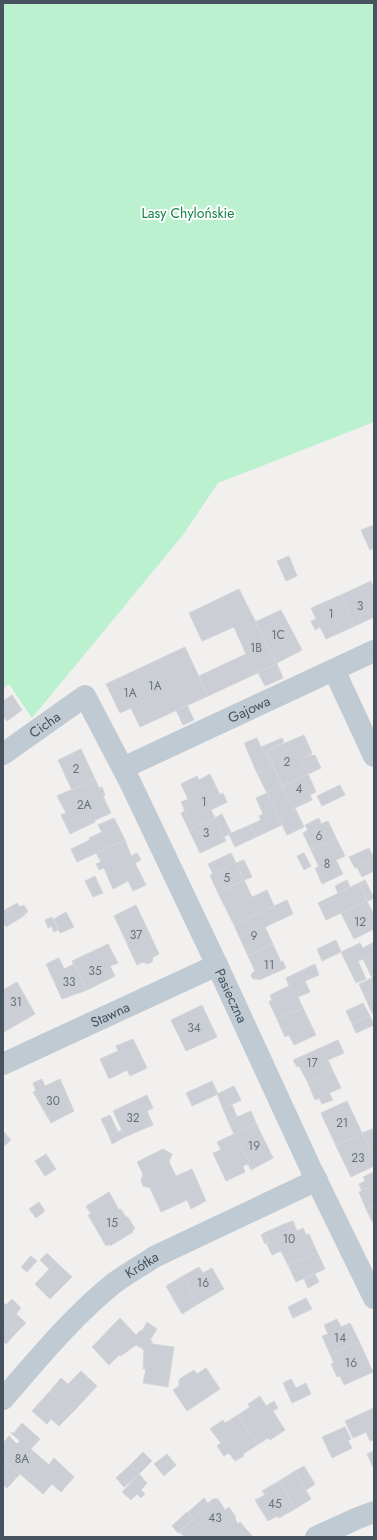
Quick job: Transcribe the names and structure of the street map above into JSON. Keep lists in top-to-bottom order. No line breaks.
{"streets":{"street":["Gajowa","Cicha","Pasieczna","Stawna","Krótka"]},"crossings":[["Gajowa","Pasieczna"],["Cicha","Pasieczna"],["Pasieczna","Stawna"],["Pasieczna","Krótka"]],"parks":["Lasy Chylońskie"],"house_numbers":["3","1","1C","1B","1A","1A","2","2","4","1","2A","3","6","8","5","12","37","9","11","35","33","31","34","17","30","32","21","19","23","15","10","16","14","16","8A","45","43"]}
